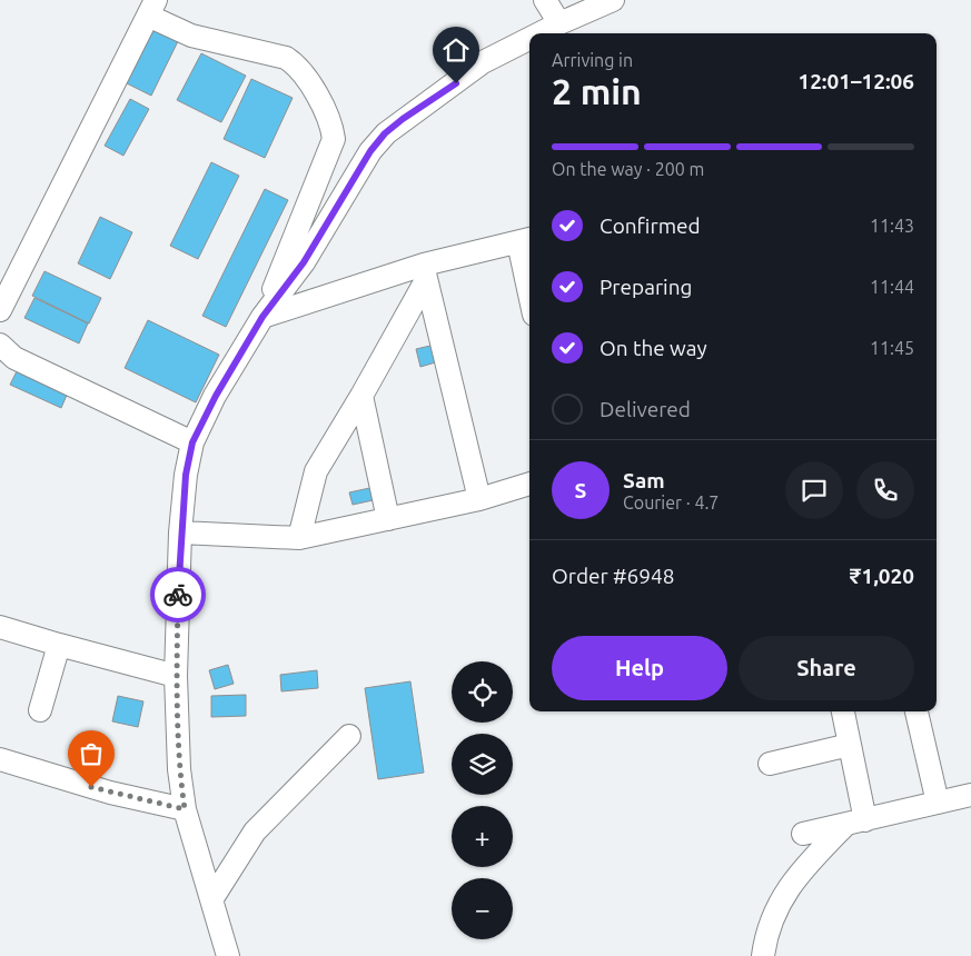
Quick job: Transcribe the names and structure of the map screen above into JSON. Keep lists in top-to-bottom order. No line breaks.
{"page":{"heading":["2 min","Arriving in","12:01–12:06"],"panel":["Sam","Courier · 4.7","Order #6948","₹1,020"],"bar":"On the way · 200 m","list":[["Confirmed","11:43"],["Preparing","11:44"],["On the way","11:45"],"Delivered"],"round":"S","buttons":["Help","Share"],"map_buttons":["+","−"]}}
